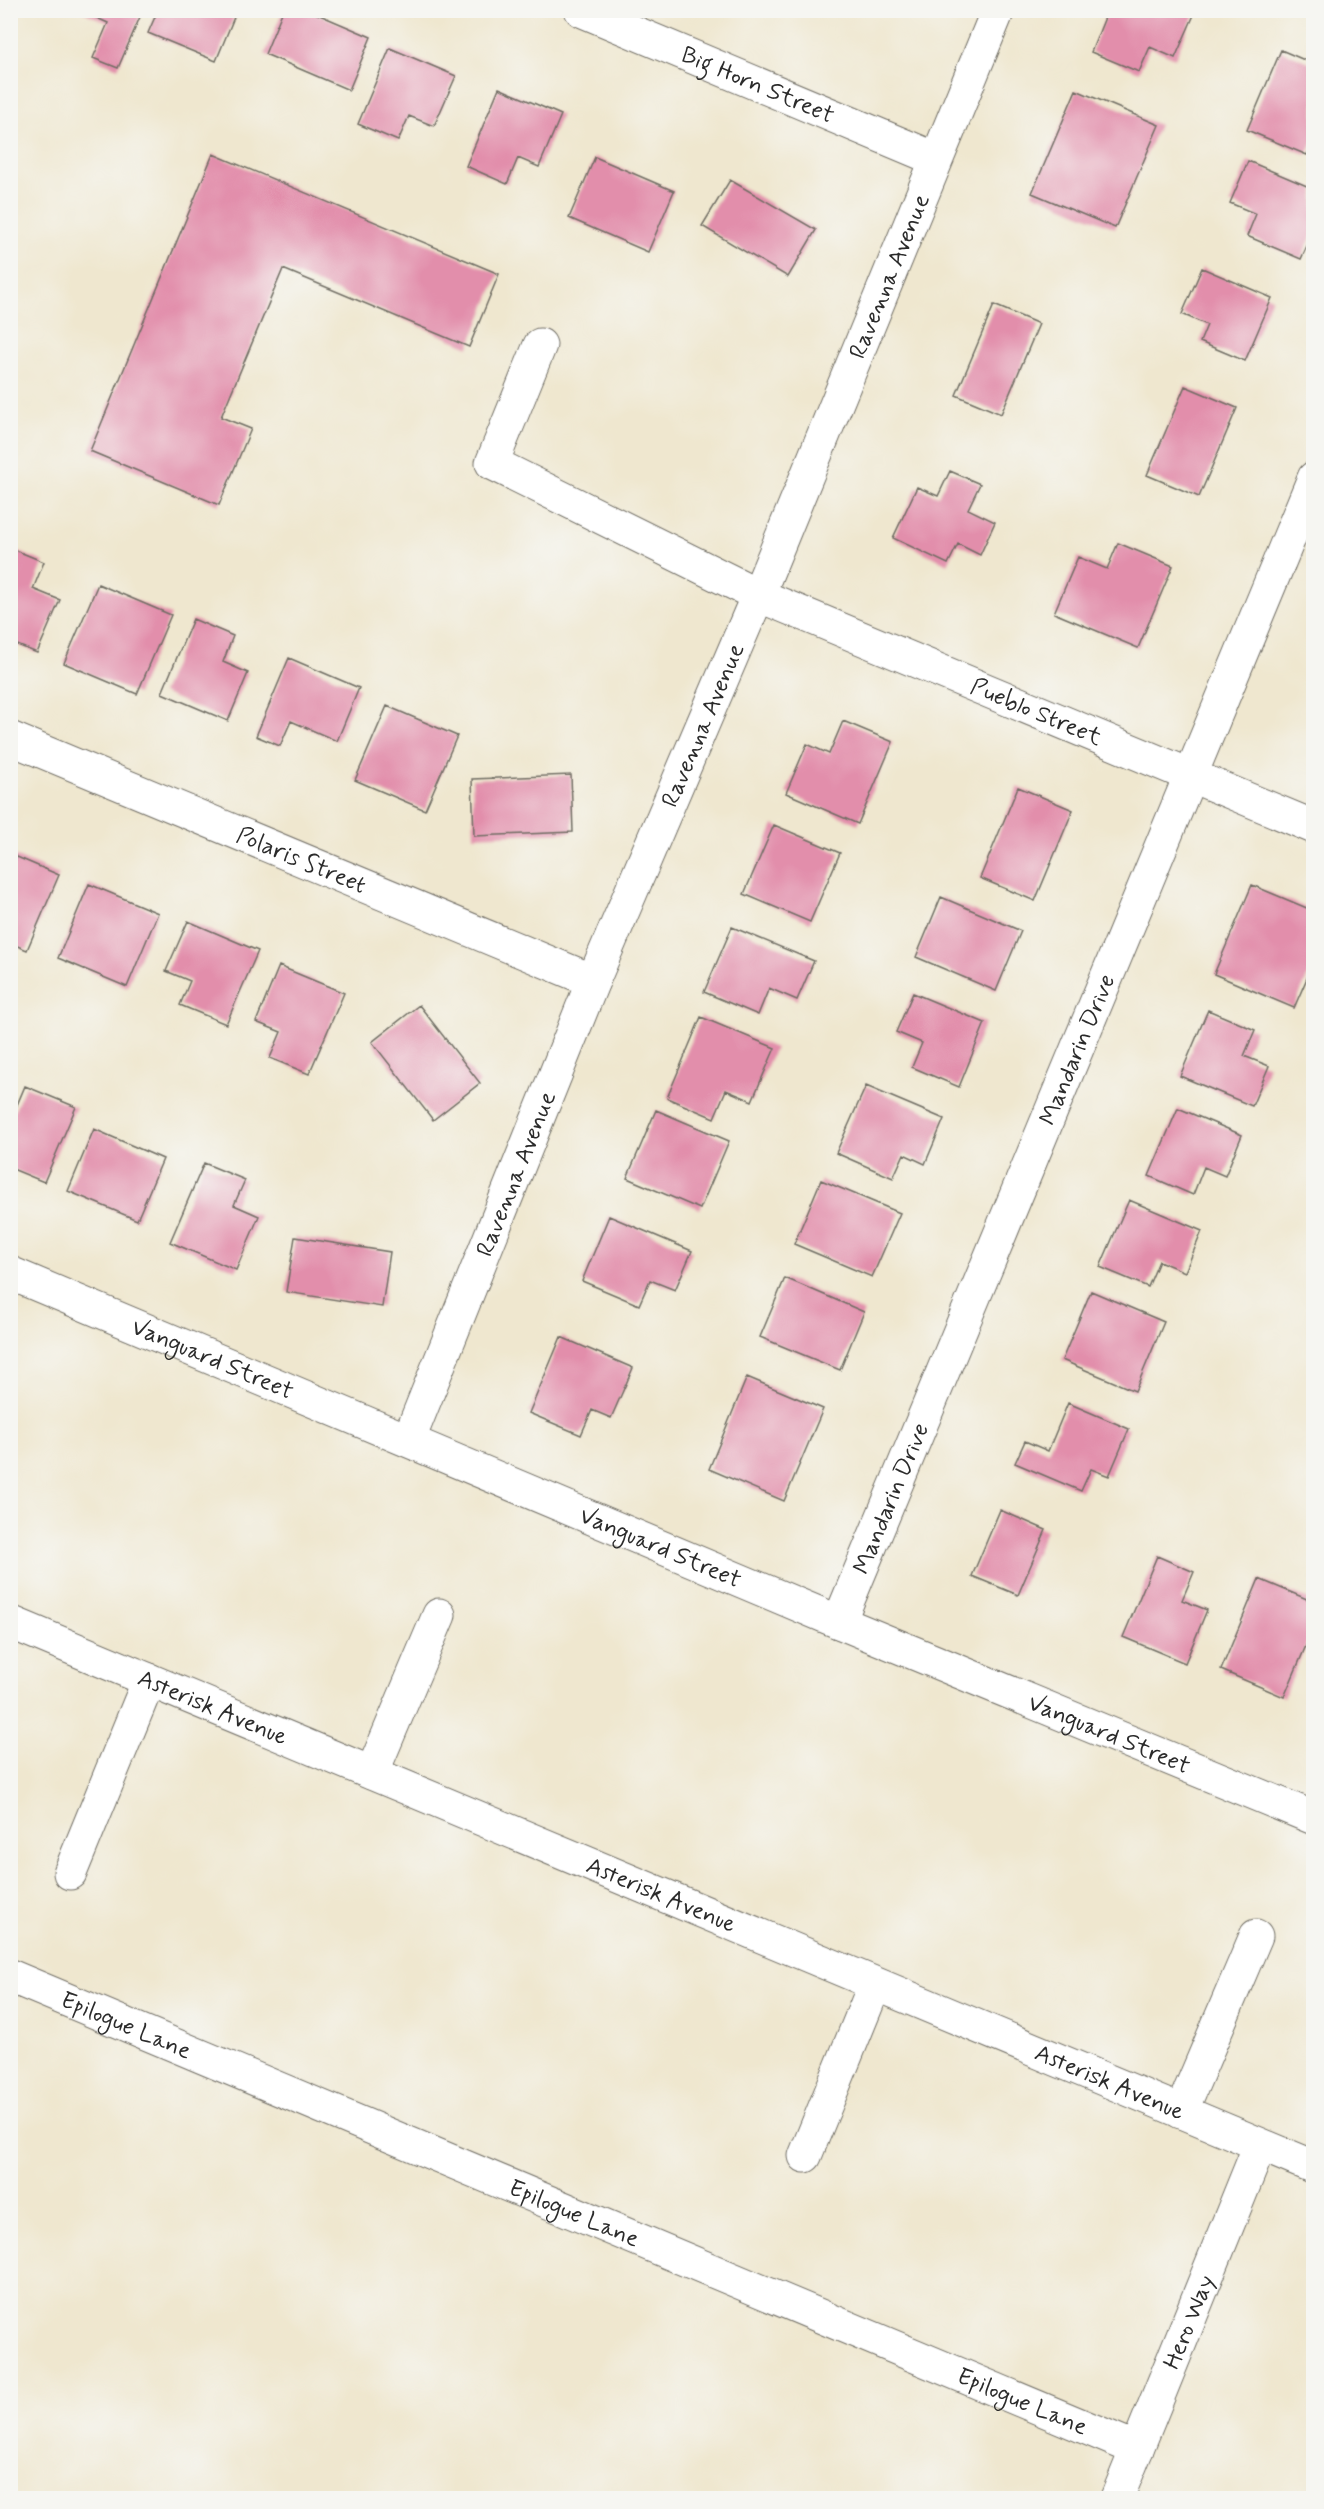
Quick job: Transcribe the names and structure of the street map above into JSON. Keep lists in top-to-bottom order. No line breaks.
{"streets":{"street":["Big Horn Street","Ravenna Avenue","Pueblo Street","Polaris Street","Mandarin Drive","Vanguard Street","Asterisk Avenue","Epilogue Lane","Hero Way"]},"crossings":[["Big Horn Street","Ravenna Avenue"],["Ravenna Avenue","Pueblo Street"],["Ravenna Avenue","Polaris Street"],["Ravenna Avenue","Vanguard Street"],["Pueblo Street","Mandarin Drive"],["Mandarin Drive","Vanguard Street"],["Asterisk Avenue","Hero Way"],["Epilogue Lane","Hero Way"]]}
